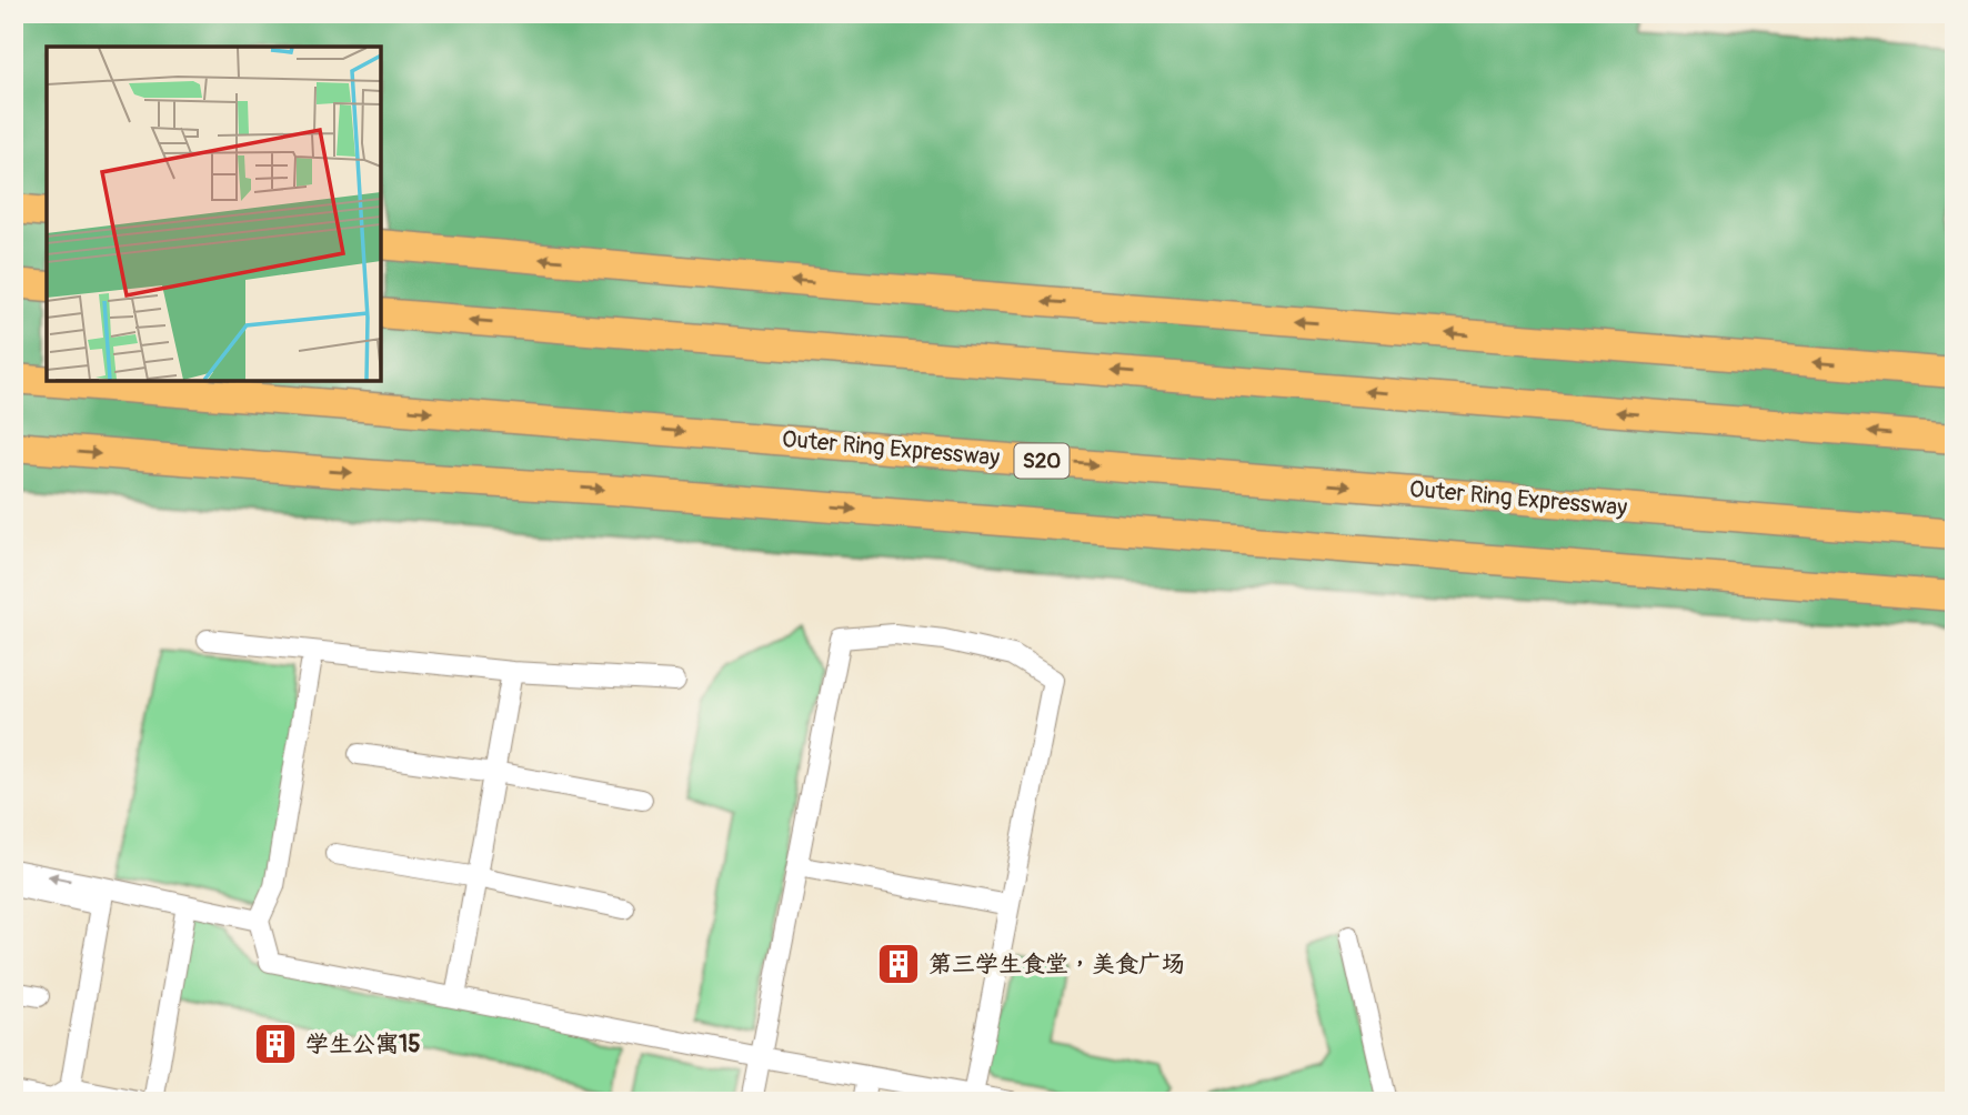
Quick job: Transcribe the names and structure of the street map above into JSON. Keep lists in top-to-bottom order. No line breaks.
{"streets":{"highway":["Outer Ring Expressway","S20"]},"places":{"building":["第三学生食堂，美食广场","学生公寓15"]}}
